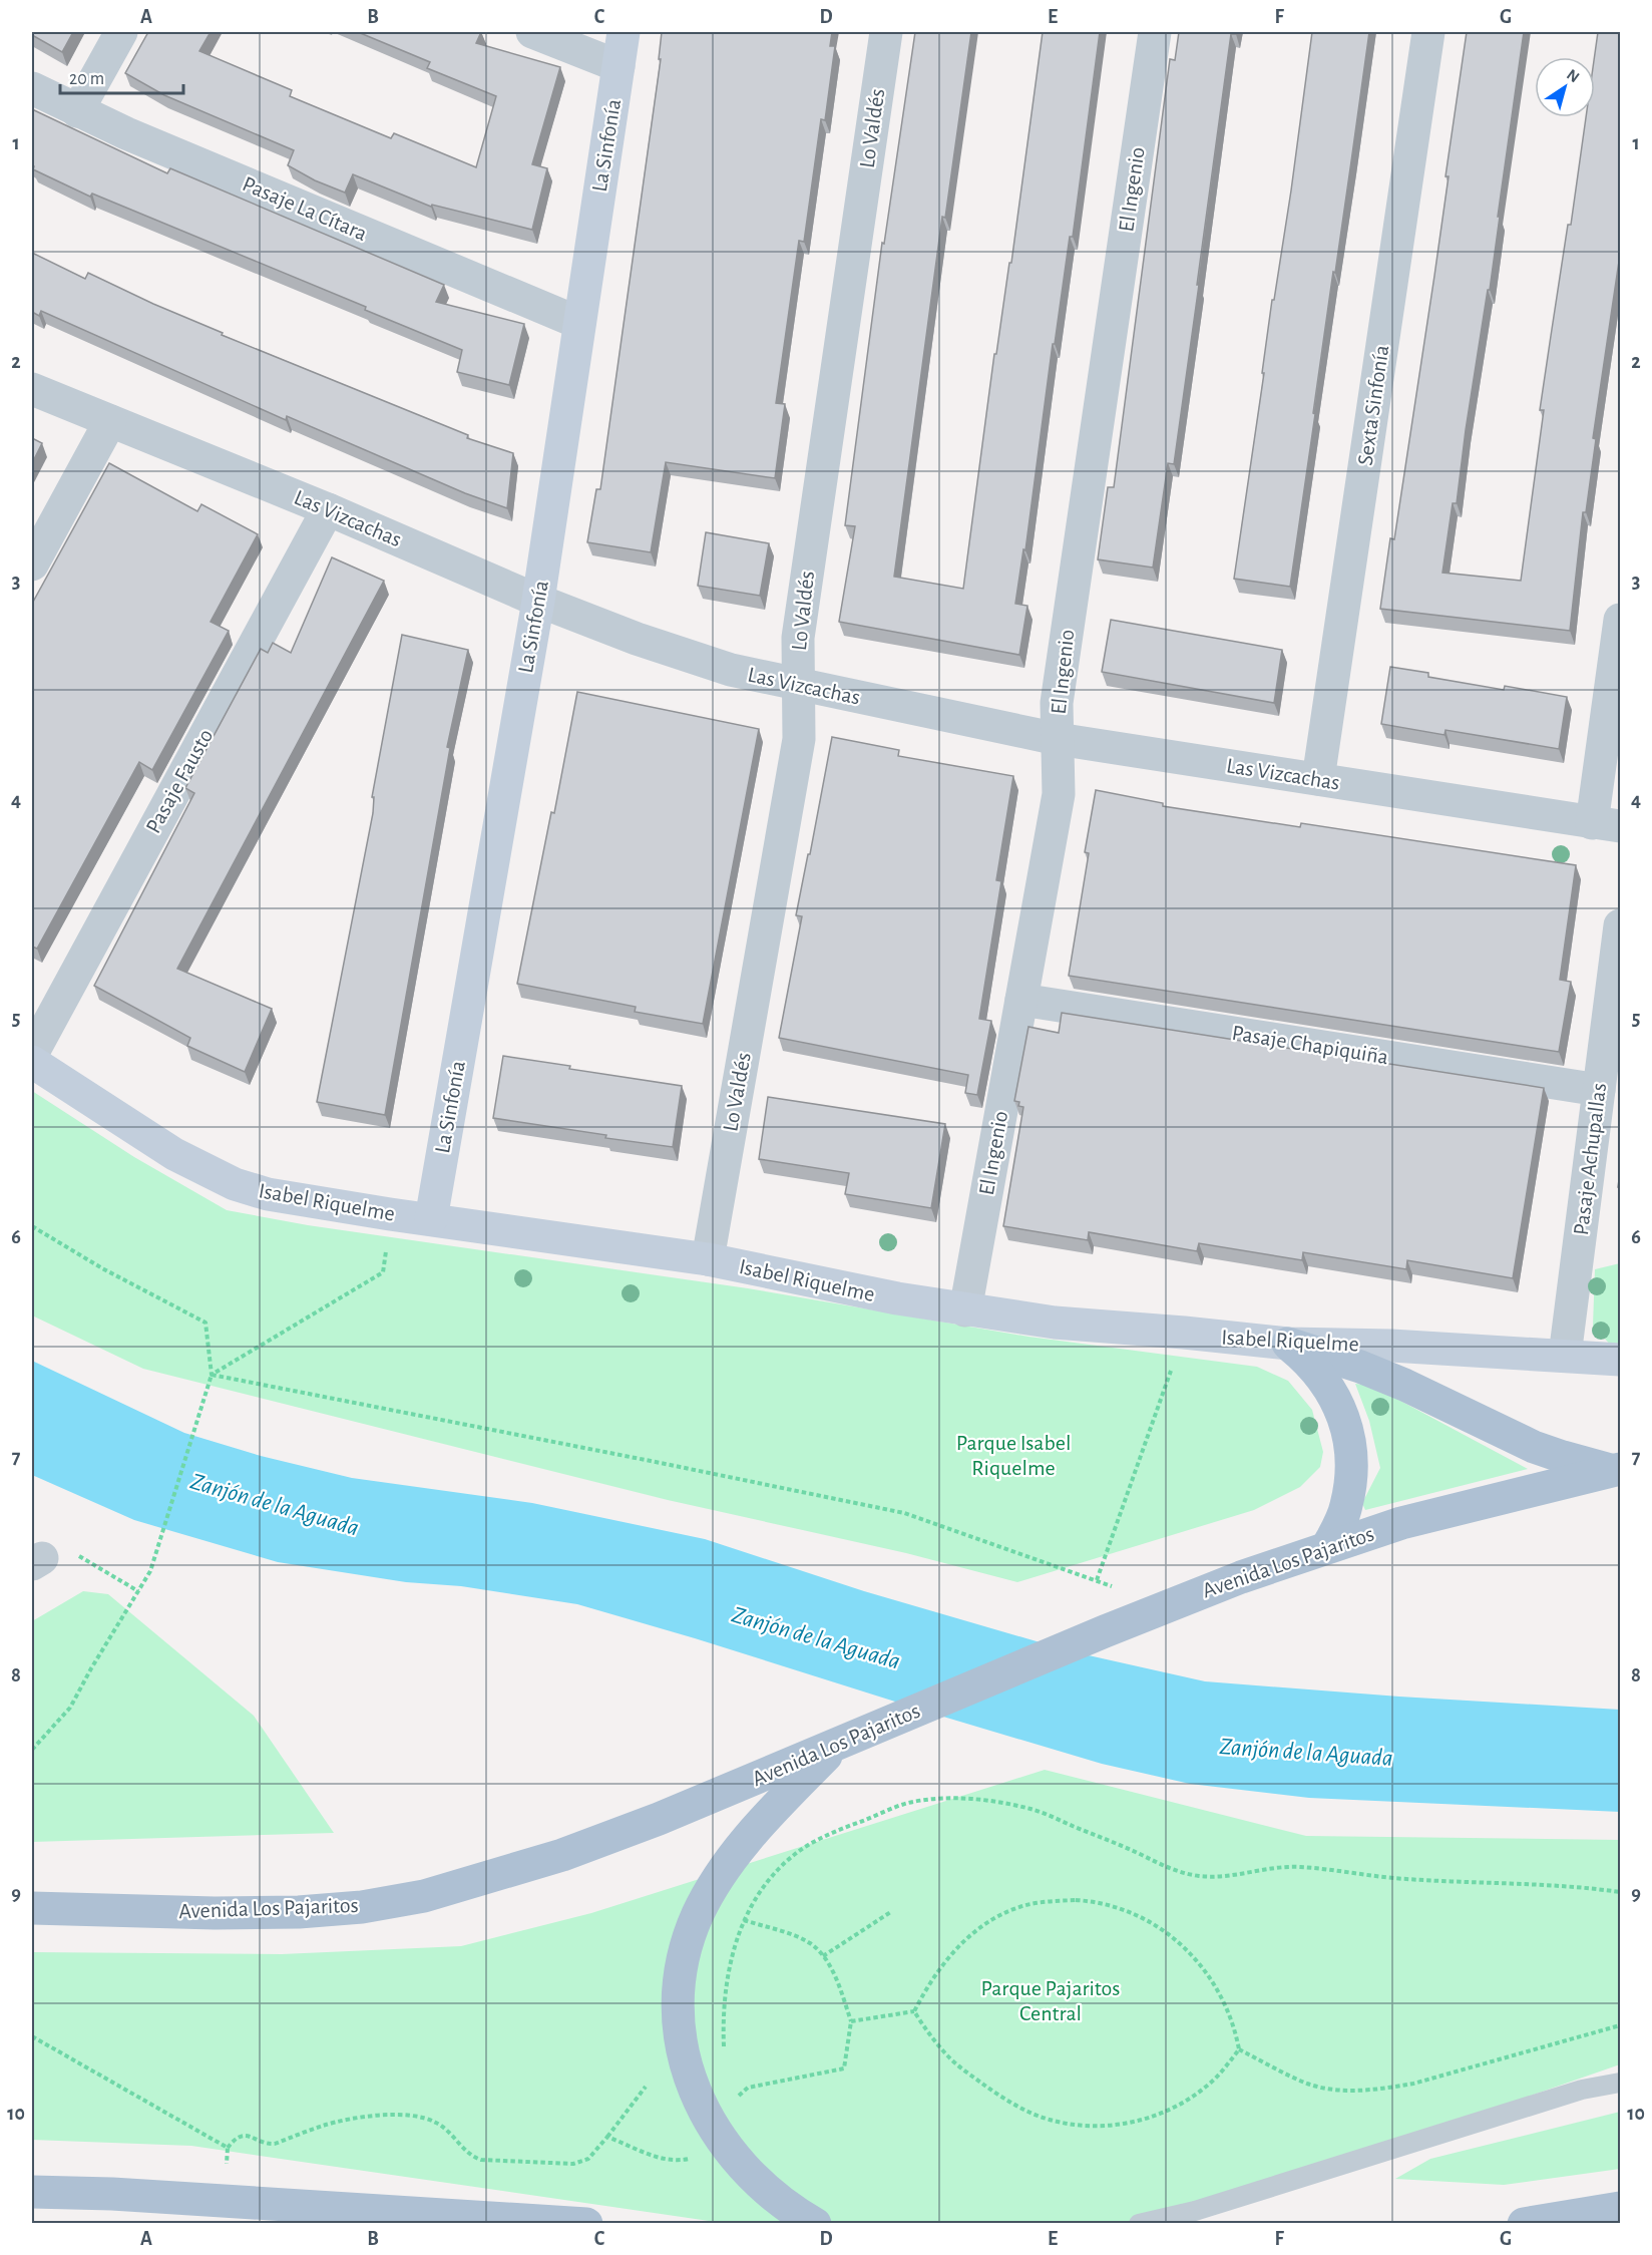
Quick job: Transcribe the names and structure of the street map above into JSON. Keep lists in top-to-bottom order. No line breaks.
{"streets":{"main road":["Avenida Los Pajaritos"],"street":["Lo Valdés","La Sinfonía","El Ingenio","Pasaje La Cítara","Sexta Sinfonía","Las Vizcachas","Pasaje Fausto","Pasaje Chapiquiña","Pasaje Achupallas","Isabel Riquelme"]},"crossings":[["Lo Valdés","Las Vizcachas"],["Lo Valdés","Isabel Riquelme"],["La Sinfonía","Pasaje La Cítara"],["La Sinfonía","Las Vizcachas"],["La Sinfonía","Isabel Riquelme"],["El Ingenio","Las Vizcachas"],["El Ingenio","Pasaje Chapiquiña"],["El Ingenio","Isabel Riquelme"],["Sexta Sinfonía","Las Vizcachas"],["Las Vizcachas","Pasaje Fausto"],["Pasaje Chapiquiña","Pasaje Achupallas"],["Pasaje Achupallas","Isabel Riquelme"]],"water":["Zanjón de la Aguada"],"parks":["Parque Isabel Riquelme","Parque Pajaritos Central"],"scale_bar":"20 m","north":"top right","grid":{"columns":["A","B","C","D","E","F","G"],"rows":["1","2","3","4","5","6","7","8","9","10"]}}
